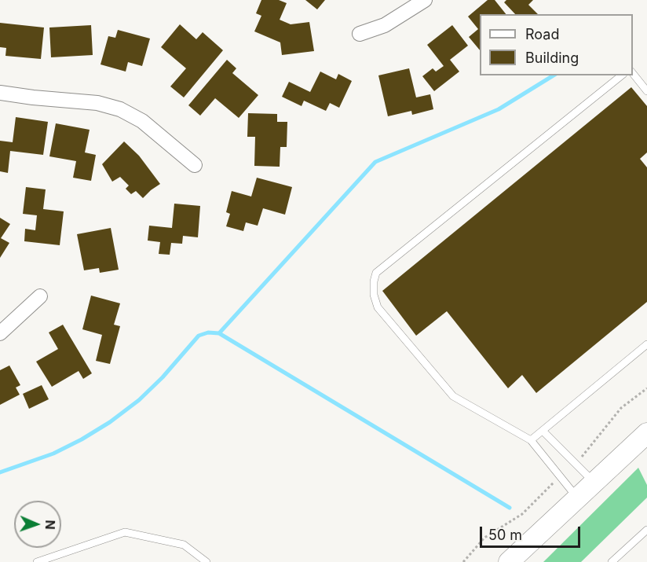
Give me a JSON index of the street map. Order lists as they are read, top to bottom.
{
  "legend": ["Road", "Building"],
  "scale_bar": "50 m",
  "north": "right"
}
